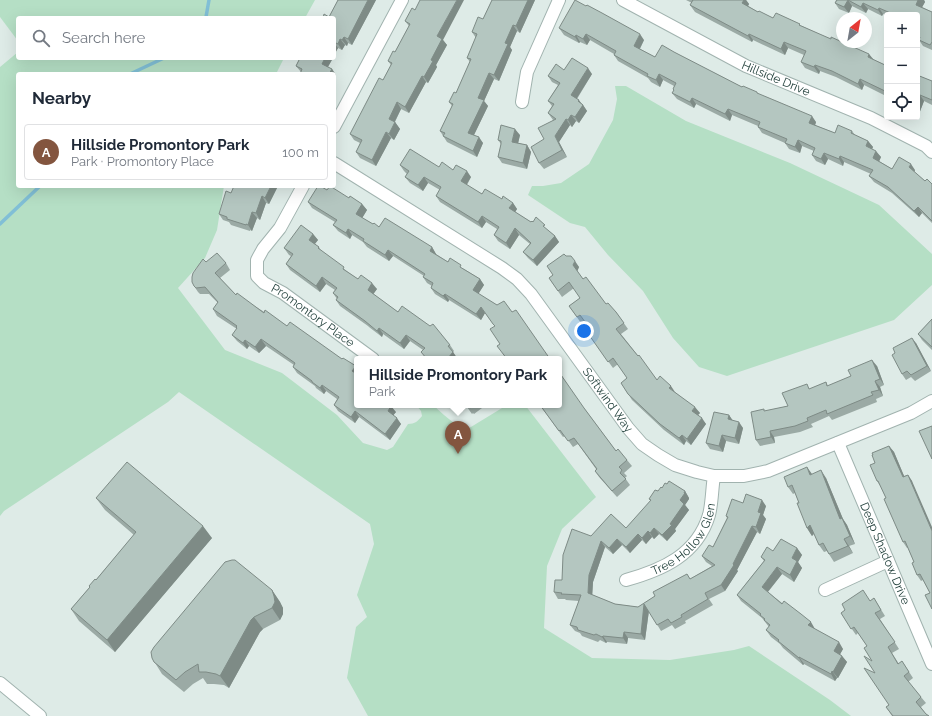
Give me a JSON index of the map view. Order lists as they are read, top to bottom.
{
  "streets": {
    "street": [
      "Hillside Drive",
      "Promontory Place",
      "Softwind Way",
      "Tree Hollow Glen",
      "Deep Shadow Drive"
    ]
  },
  "crossings": [
    ["Softwind Way", "Tree Hollow Glen"],
    ["Softwind Way", "Deep Shadow Drive"]
  ],
  "north": "top right",
  "page": {
    "map_buttons": ["+", "−"],
    "search": "Search here",
    "heading": "Nearby",
    "list": [
      {
        "mark": "A",
        "name": "Hillside Promontory Park",
        "note": "Park · Promontory Place",
        "value": "100 m"
      }
    ],
    "popup": ["Hillside Promontory Park", "Park"],
    "pins": "A"
  }
}
